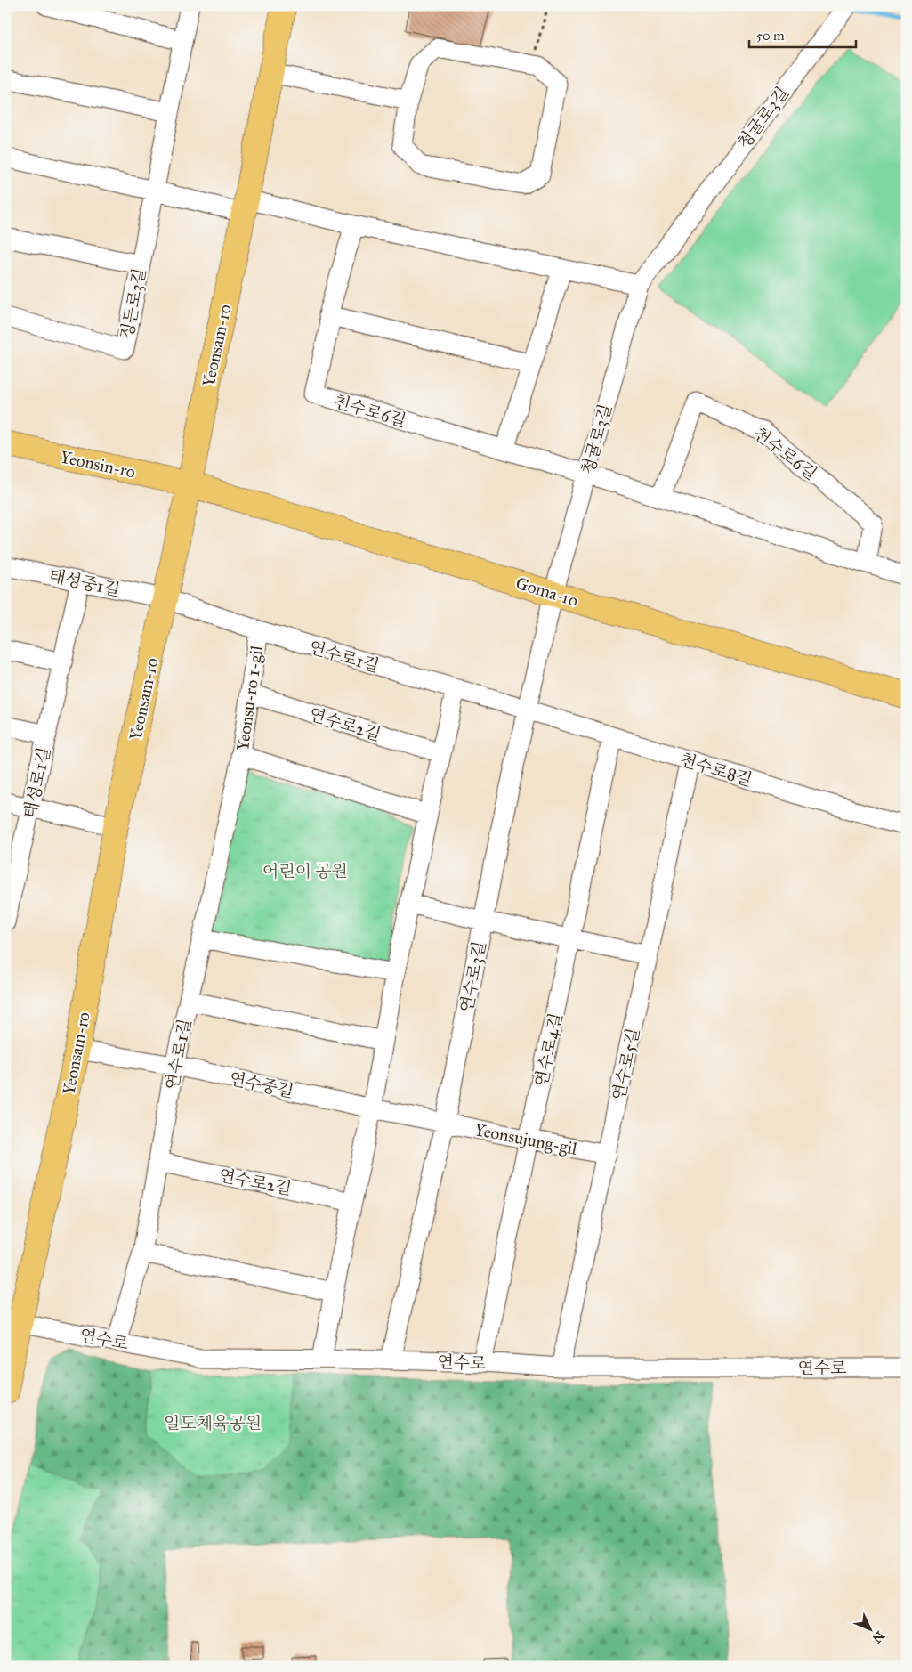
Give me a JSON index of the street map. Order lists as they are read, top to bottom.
{
  "streets": {
    "main road": ["Yeonsam-ro", "Yeonsin-ro", "Goma-ro"],
    "street": [
      "청귤로3길",
      "정든로3길",
      "천수로6길",
      "태성중1길",
      "연수로1길",
      "Yeonsu-ro 1-gil",
      "연수로2길",
      "천수로8길",
      "태성로1길",
      "연수로3길",
      "연수로4길",
      "연수로5길",
      "연수중길",
      "Yeonsujung-gil",
      "연수로"
    ]
  },
  "crossings": [
    ["청귤로3길", "천수로6길"],
    ["청귤로3길", "Goma-ro"],
    ["청귤로3길", "연수로3길"],
    ["Yeonsam-ro", "Yeonsin-ro"],
    ["Yeonsam-ro", "태성중1길"],
    ["Yeonsam-ro", "Goma-ro"],
    ["Yeonsam-ro", "연수로1길"],
    ["Yeonsam-ro", "연수중길"],
    ["Yeonsam-ro", "연수로"],
    ["Yeonsin-ro", "Goma-ro"],
    ["태성중1길", "연수로1길"],
    ["태성중1길", "태성로1길"],
    ["Goma-ro", "연수로3길"],
    ["연수로1길", "Yeonsu-ro 1-gil"],
    ["연수로1길", "연수로2길"],
    ["연수로1길", "천수로8길"],
    ["연수로1길", "연수로3길"],
    ["연수로1길", "연수중길"],
    ["연수로1길", "연수로"],
    ["Yeonsu-ro 1-gil", "연수로2길"],
    ["천수로8길", "연수로3길"],
    ["천수로8길", "연수로4길"],
    ["천수로8길", "연수로5길"],
    ["연수로3길", "연수중길"],
    ["연수로3길", "Yeonsujung-gil"],
    ["연수로3길", "연수로"],
    ["연수로4길", "Yeonsujung-gil"],
    ["연수로4길", "연수로"],
    ["연수로5길", "Yeonsujung-gil"],
    ["연수로5길", "연수로"],
    ["연수중길", "Yeonsujung-gil"]
  ],
  "parks": ["어린이 공원", "일도체육공원"],
  "scale_bar": "50 m",
  "north": "bottom right"
}
